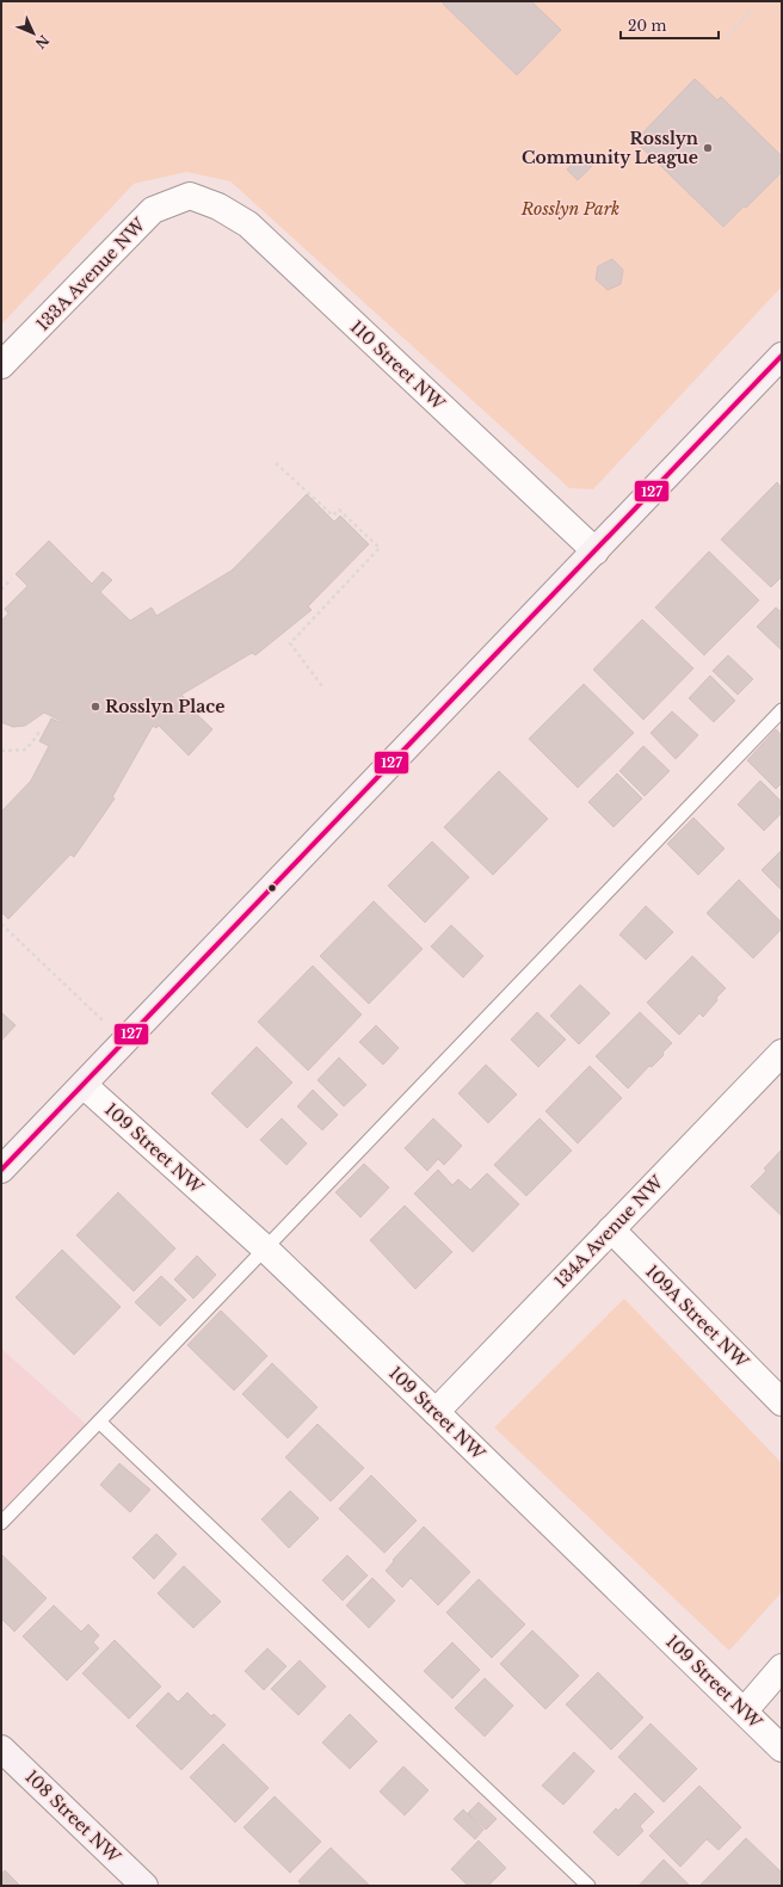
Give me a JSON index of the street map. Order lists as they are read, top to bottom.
{
  "streets": {
    "street": [
      "133A Avenue NW",
      "110 Street NW",
      "109 Street NW",
      "134A Avenue NW",
      "109A Street NW",
      "108 Street NW"
    ]
  },
  "crossings": [
    ["133A Avenue NW", "110 Street NW"],
    ["109 Street NW", "134A Avenue NW"],
    ["134A Avenue NW", "109A Street NW"]
  ],
  "parks": ["Rosslyn Park"],
  "places": ["Rosslyn Community League", "Rosslyn Place"],
  "lines": ["transit line 127"],
  "scale_bar": "20 m",
  "north": "bottom right"
}
